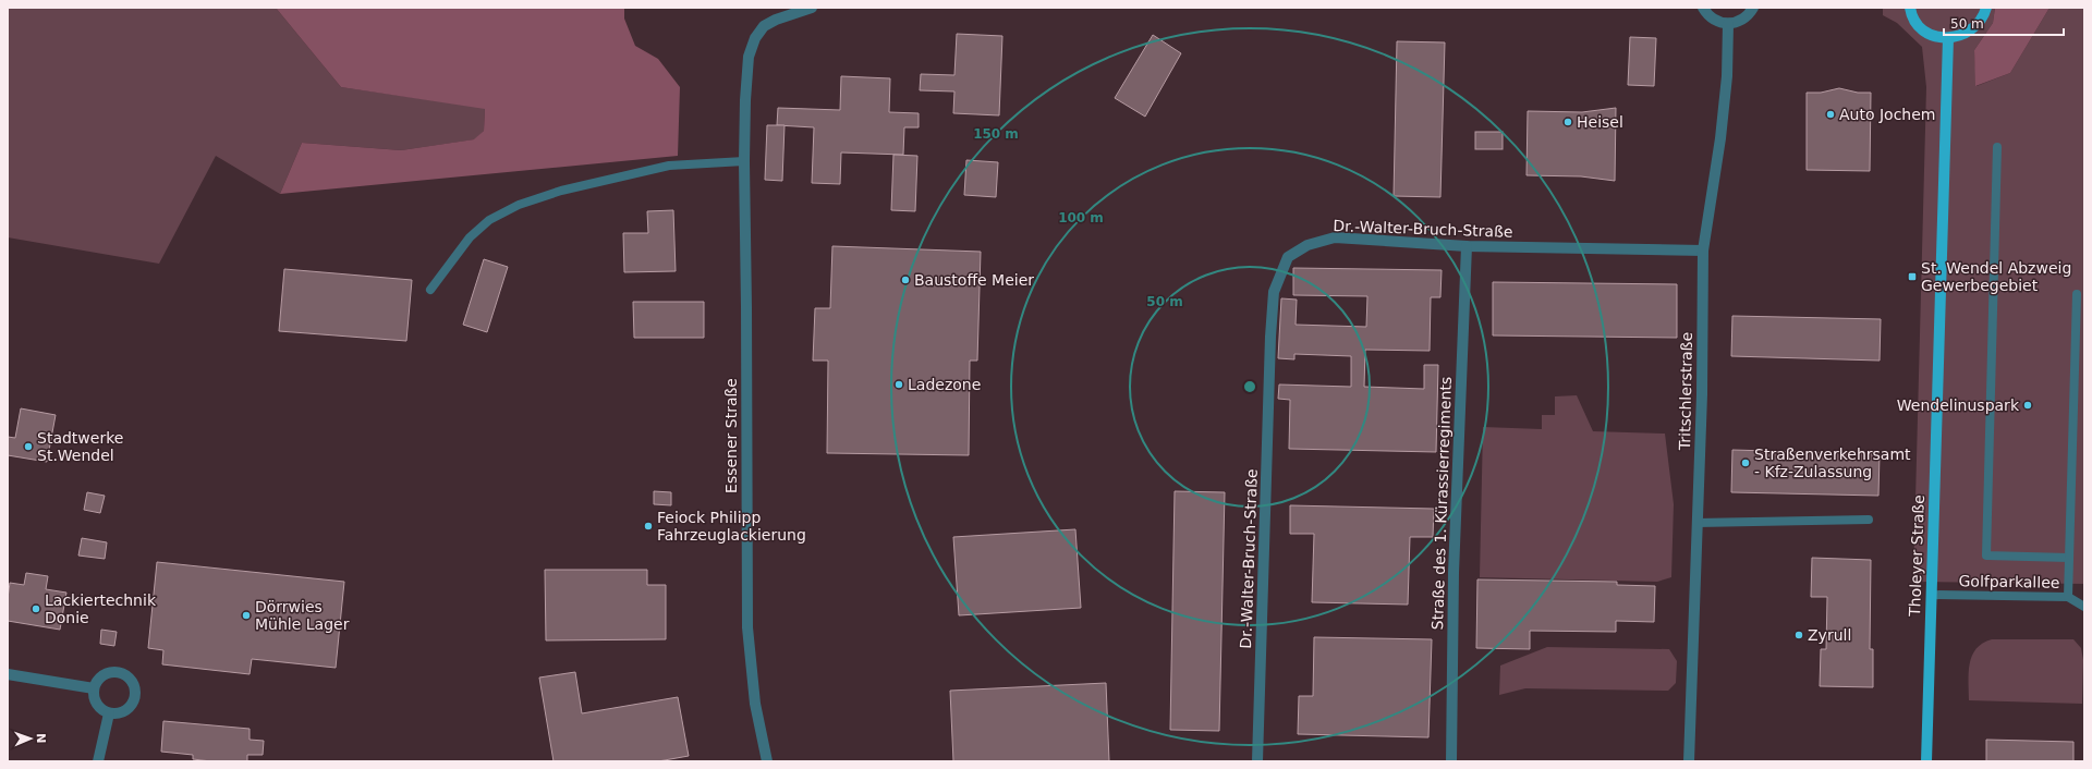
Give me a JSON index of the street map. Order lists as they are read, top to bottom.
{
  "streets": {
    "main road": ["Tholeyer Straße"],
    "street": [
      "Dr.-Walter-Bruch-Straße",
      "Tritschlerstraße",
      "Essener Straße",
      "Straße des 1. Kürassierregiments"
    ],
    "lane": ["Golfparkallee"]
  },
  "crossings": [
    ["Dr.-Walter-Bruch-Straße", "Tritschlerstraße"],
    ["Dr.-Walter-Bruch-Straße", "Straße des 1. Kürassierregiments"],
    ["Tholeyer Straße", "Golfparkallee"]
  ],
  "places": {
    "other": [
      "Auto Jochem",
      "Heisel",
      "Baustoffe Meier",
      "Ladezone",
      "Wendelinuspark",
      "Stadtwerke St.Wendel",
      "Straßenverkehrsamt - Kfz-Zulassung",
      "Feiock Philipp Fahrzeuglackierung",
      "Lackiertechnik Donie",
      "Dörrwies Mühle Lager",
      "Zyrull"
    ],
    "transit": ["St. Wendel Abzweig Gewerbegebiet"]
  },
  "scale_bar": "50 m",
  "north": "right",
  "rings": ["150 m", "100 m", "50 m"]
}
